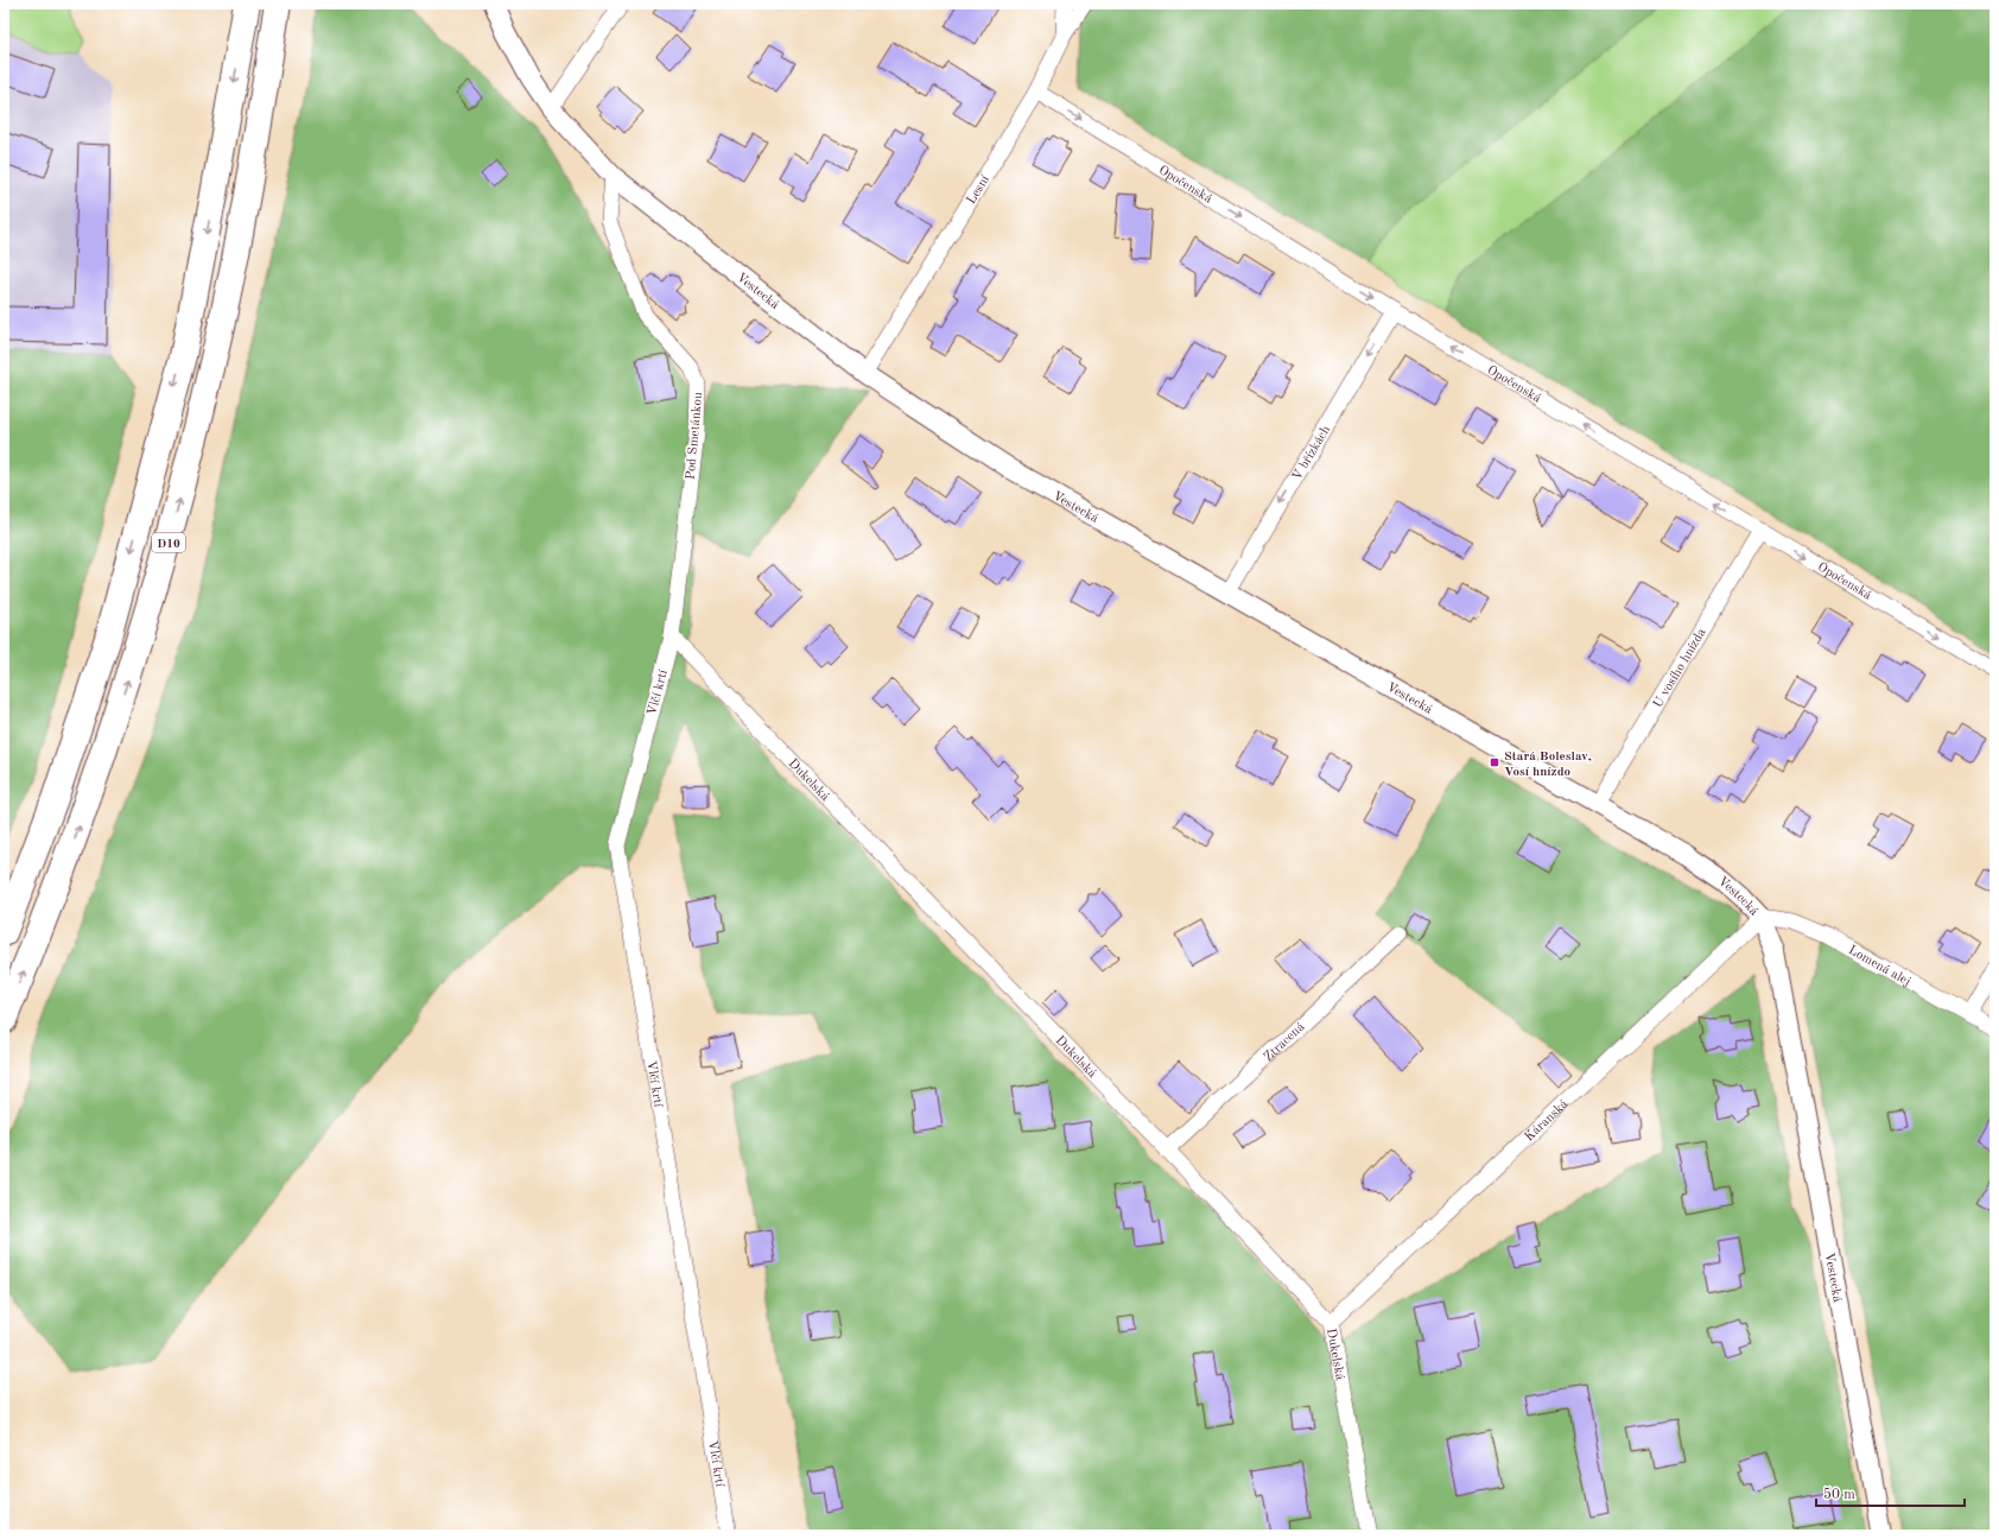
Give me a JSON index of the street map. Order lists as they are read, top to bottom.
{
  "streets": {
    "highway": ["D10"],
    "street": [
      "Opočenská",
      "Lesní",
      "Vestecká",
      "Pod Smetánkou",
      "V břízkách",
      "U vosího hnízda",
      "Vlčí krtí",
      "Dukelská",
      "Lomená alej",
      "Ztracená",
      "Káranská"
    ]
  },
  "crossings": [
    ["Opočenská", "Lesní"],
    ["Opočenská", "V břízkách"],
    ["Opočenská", "U vosího hnízda"],
    ["Lesní", "Vestecká"],
    ["Vestecká", "Pod Smetánkou"],
    ["Vestecká", "V břízkách"],
    ["Vestecká", "U vosího hnízda"],
    ["Vestecká", "Lomená alej"],
    ["Vestecká", "Káranská"],
    ["Pod Smetánkou", "Vlčí krtí"],
    ["Pod Smetánkou", "Dukelská"],
    ["Vlčí krtí", "Dukelská"],
    ["Dukelská", "Ztracená"],
    ["Dukelská", "Káranská"],
    ["Lomená alej", "Káranská"]
  ],
  "one_way": ["V břízkách"],
  "places": {
    "transit": ["Stará Boleslav, Vosí hnízdo"]
  },
  "scale_bar": "50 m"
}
